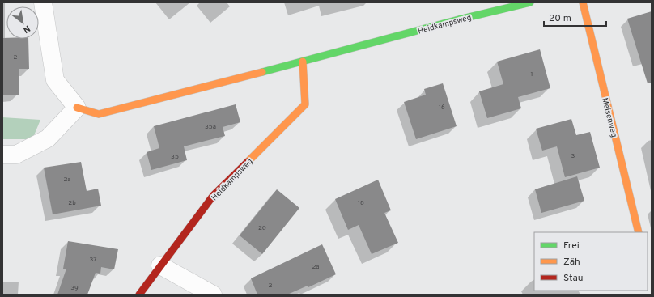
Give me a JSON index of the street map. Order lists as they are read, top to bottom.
{
  "streets": {
    "street": ["Heidkampsweg", "Meisenweg"]
  },
  "house_numbers": [
    "2",
    "1",
    "16",
    "35a",
    "3",
    "35",
    "2a",
    "2b",
    "18",
    "20",
    "37",
    "2a",
    "2",
    "39"
  ],
  "legend": ["Frei", "Zäh", "Stau"],
  "scale_bar": "20 m",
  "north": "bottom right"
}
